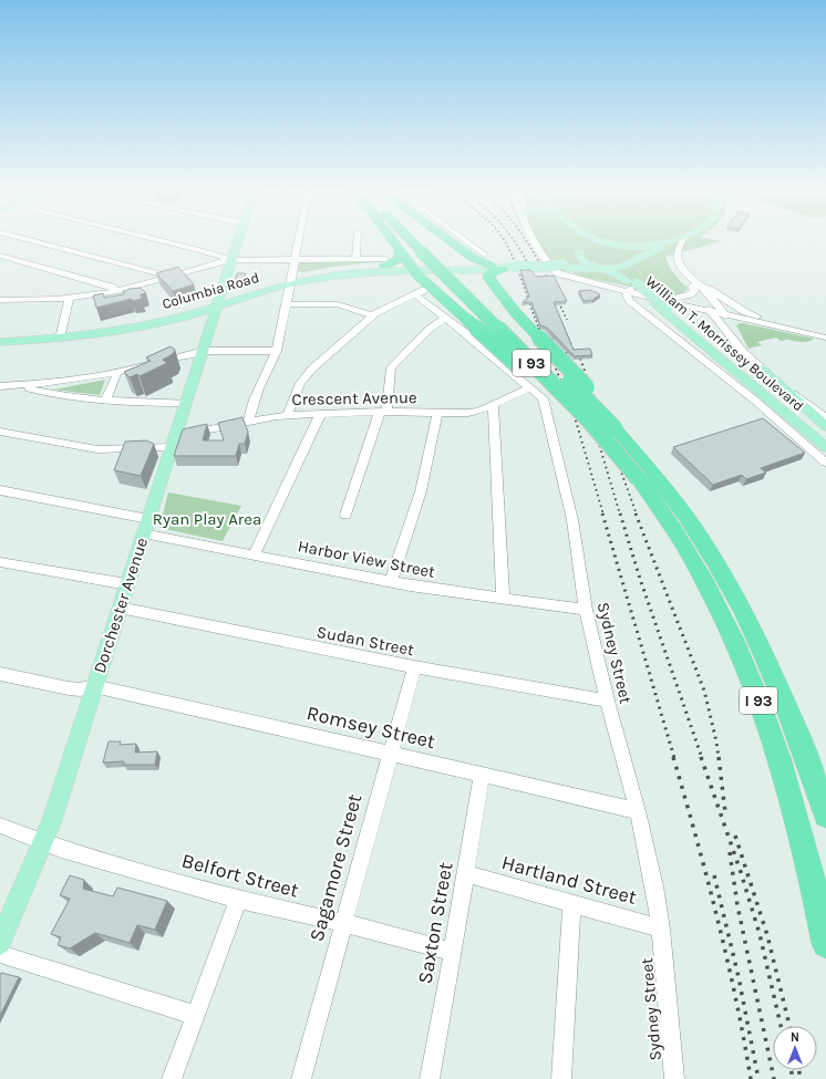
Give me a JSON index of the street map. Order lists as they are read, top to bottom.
{
  "streets": {
    "highway": ["I 93"],
    "main road": ["Columbia Road", "William T. Morrissey Boulevard", "Dorchester Avenue"],
    "street": [
      "Crescent Avenue",
      "Harbor View Street",
      "Sudan Street",
      "Sydney Street",
      "Romsey Street",
      "Sagamore Street",
      "Belfort Street",
      "Hartland Street",
      "Saxton Street"
    ]
  },
  "crossings": [
    ["Columbia Road", "William T. Morrissey Boulevard"],
    ["Columbia Road", "Dorchester Avenue"],
    ["Crescent Avenue", "Dorchester Avenue"],
    ["Crescent Avenue", "Sydney Street"],
    ["Harbor View Street", "Dorchester Avenue"],
    ["Harbor View Street", "Sydney Street"],
    ["Dorchester Avenue", "Sudan Street"],
    ["Dorchester Avenue", "Romsey Street"],
    ["Dorchester Avenue", "Belfort Street"],
    ["Sudan Street", "Sydney Street"],
    ["Sudan Street", "Sagamore Street"],
    ["Sydney Street", "Romsey Street"],
    ["Sydney Street", "Hartland Street"],
    ["Romsey Street", "Sagamore Street"],
    ["Romsey Street", "Saxton Street"],
    ["Sagamore Street", "Belfort Street"],
    ["Belfort Street", "Saxton Street"],
    ["Hartland Street", "Saxton Street"]
  ],
  "parks": ["Ryan Play Area"],
  "north": "top"
}
